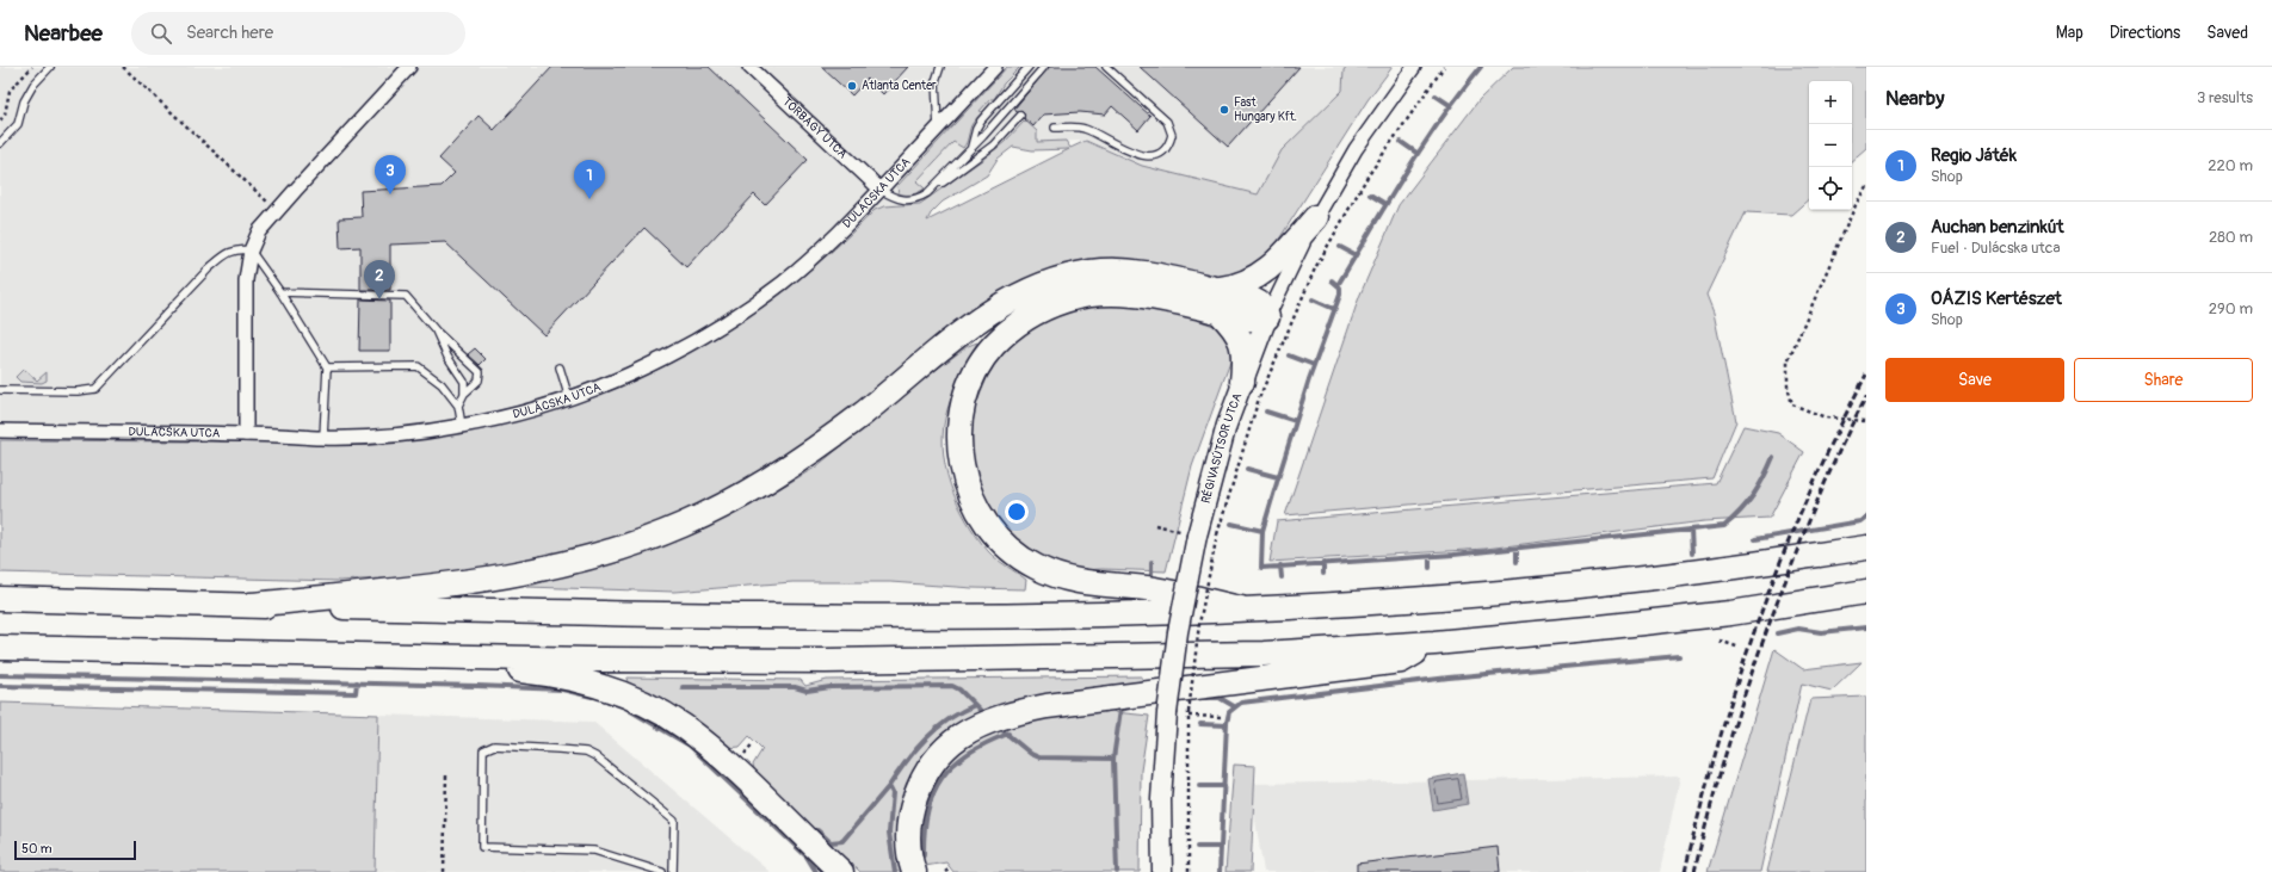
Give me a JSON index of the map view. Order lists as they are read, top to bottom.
{
  "streets": {
    "street": ["TORBÁGY UTCA", "DULÁCSKA UTCA", "RÉGIVASÚTSOR UTCA"]
  },
  "crossings": [
    ["TORBÁGY UTCA", "DULÁCSKA UTCA"]
  ],
  "places": ["Atlanta Center", "Fast Hungary Kft."],
  "scale_bar": "50 m",
  "page": {
    "header": "Nearbee",
    "search": "Search here",
    "nav": ["Map", "Directions", "Saved"],
    "heading": ["Nearby", "3 results"],
    "map_buttons": ["+", "−"],
    "list": [
      {
        "mark": "1",
        "name": "Regio Játék",
        "note": "Shop",
        "value": "220 m"
      },
      {
        "mark": "2",
        "name": "Auchan benzinkút",
        "note": "Fuel · Dulácska utca",
        "value": "280 m"
      },
      {
        "mark": "3",
        "name": "OÁZIS Kertészet",
        "note": "Shop",
        "value": "290 m"
      }
    ],
    "pins": ["3", "1", "2"],
    "buttons": ["Save", "Share"],
    "scale": "50 m"
  }
}
